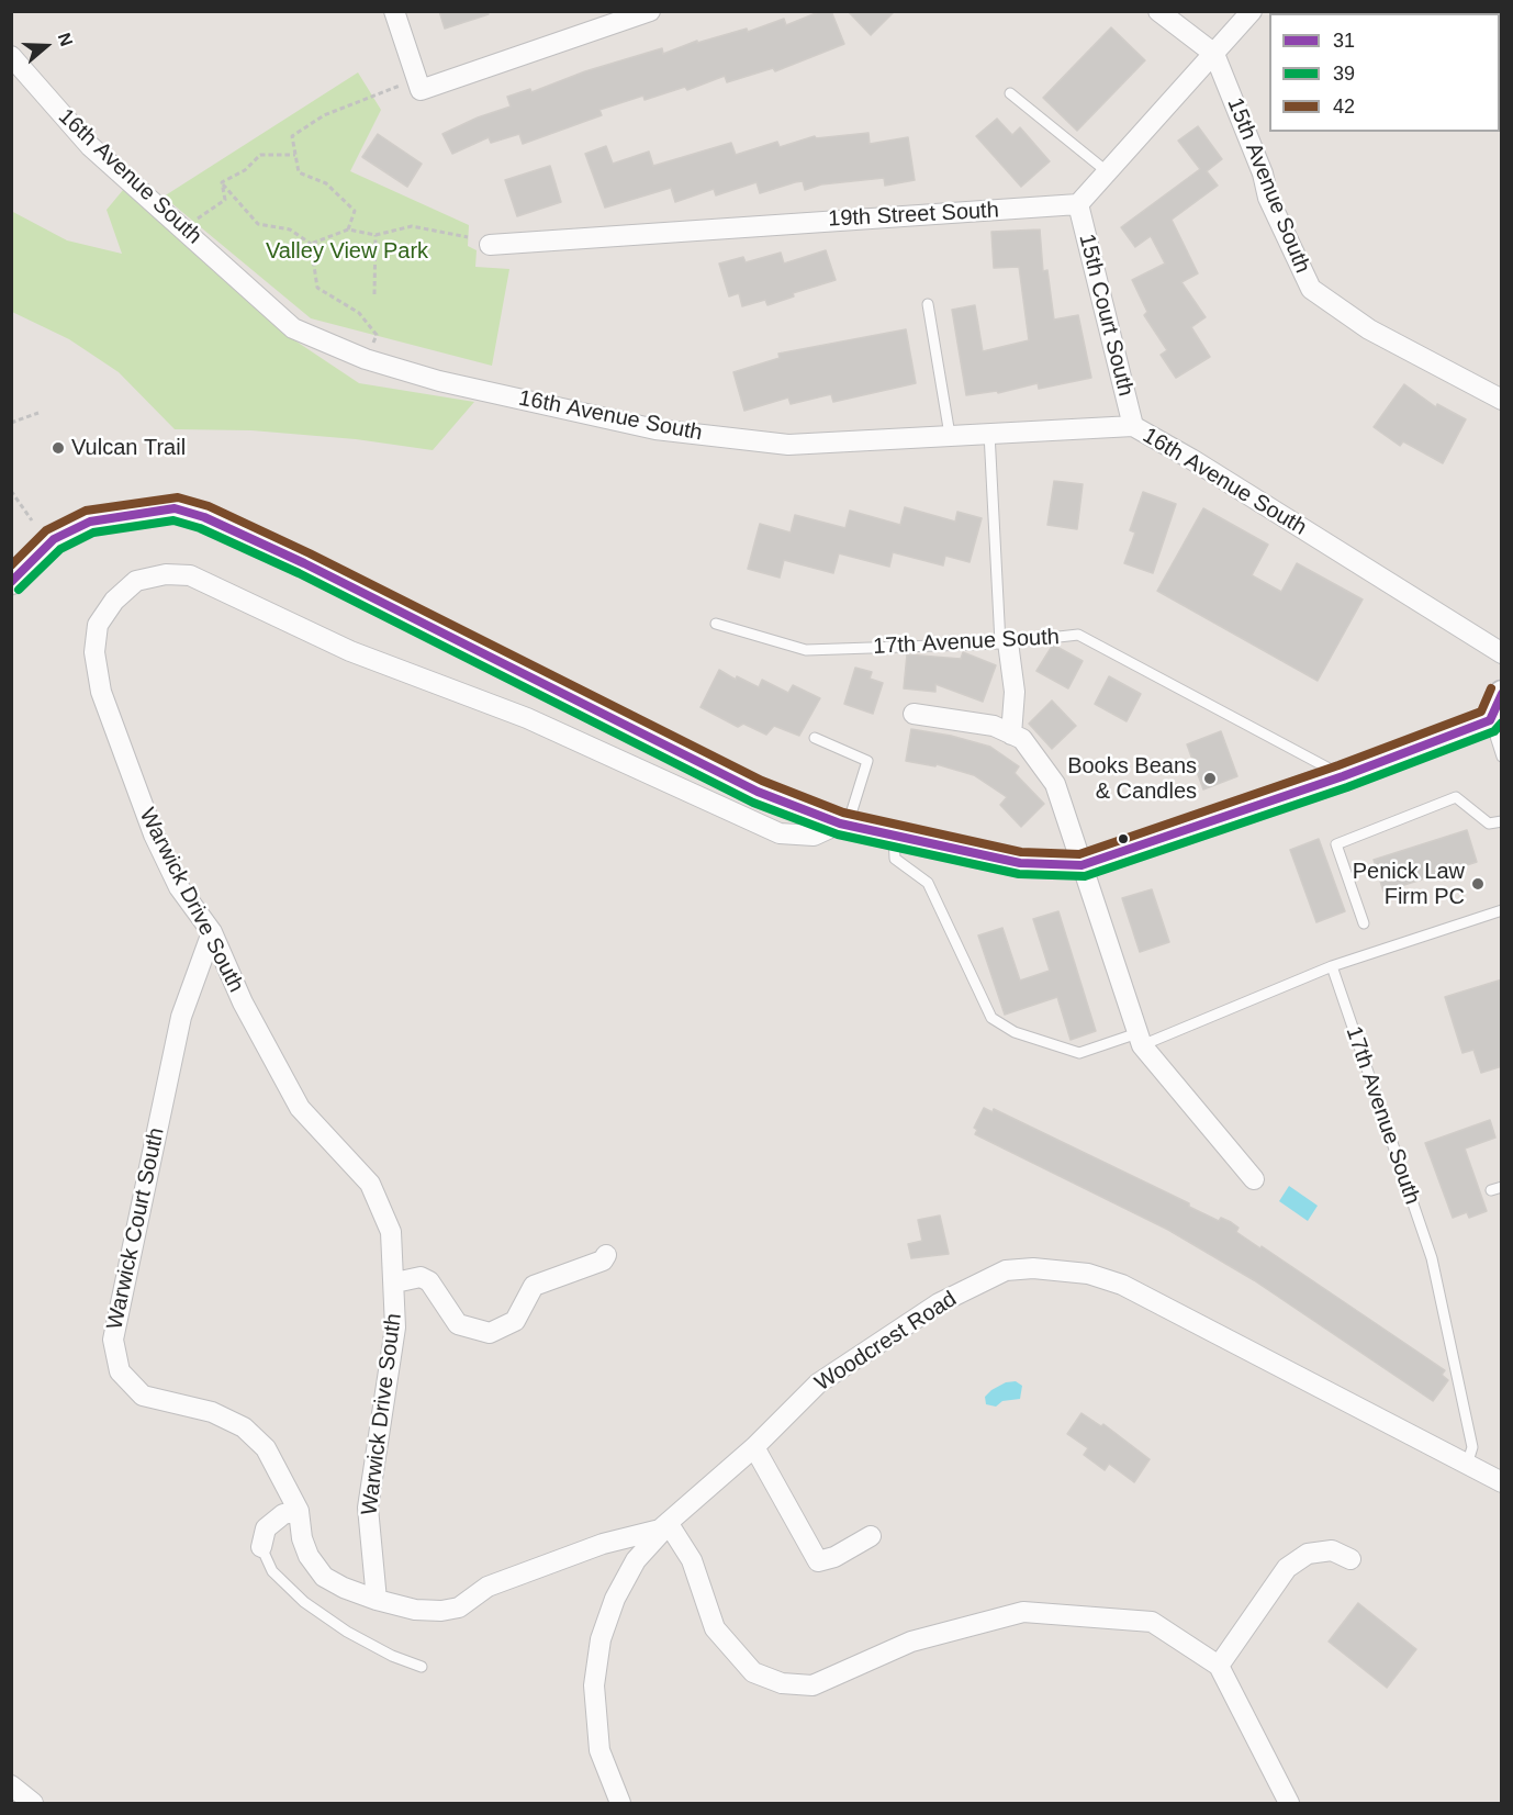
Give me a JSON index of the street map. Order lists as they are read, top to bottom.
{
  "streets": {
    "street": [
      "16th Avenue South",
      "15th Avenue South",
      "19th Street South",
      "15th Court South",
      "Warwick Drive South",
      "Warwick Court South",
      "Woodcrest Road"
    ],
    "lane": ["17th Avenue South"]
  },
  "crossings": [
    ["16th Avenue South", "15th Court South"],
    ["19th Street South", "15th Court South"],
    ["17th Avenue South", "Woodcrest Road"],
    ["Warwick Drive South", "Warwick Court South"],
    ["Warwick Drive South", "Woodcrest Road"],
    ["Warwick Court South", "Woodcrest Road"]
  ],
  "parks": ["Valley View Park"],
  "places": ["Vulcan Trail", "Books Beans & Candles", "Penick Law Firm PC"],
  "lines": ["transit line 42", "transit line 31", "transit line 39"],
  "legend": ["31", "39", "42"],
  "north": "right"
}
